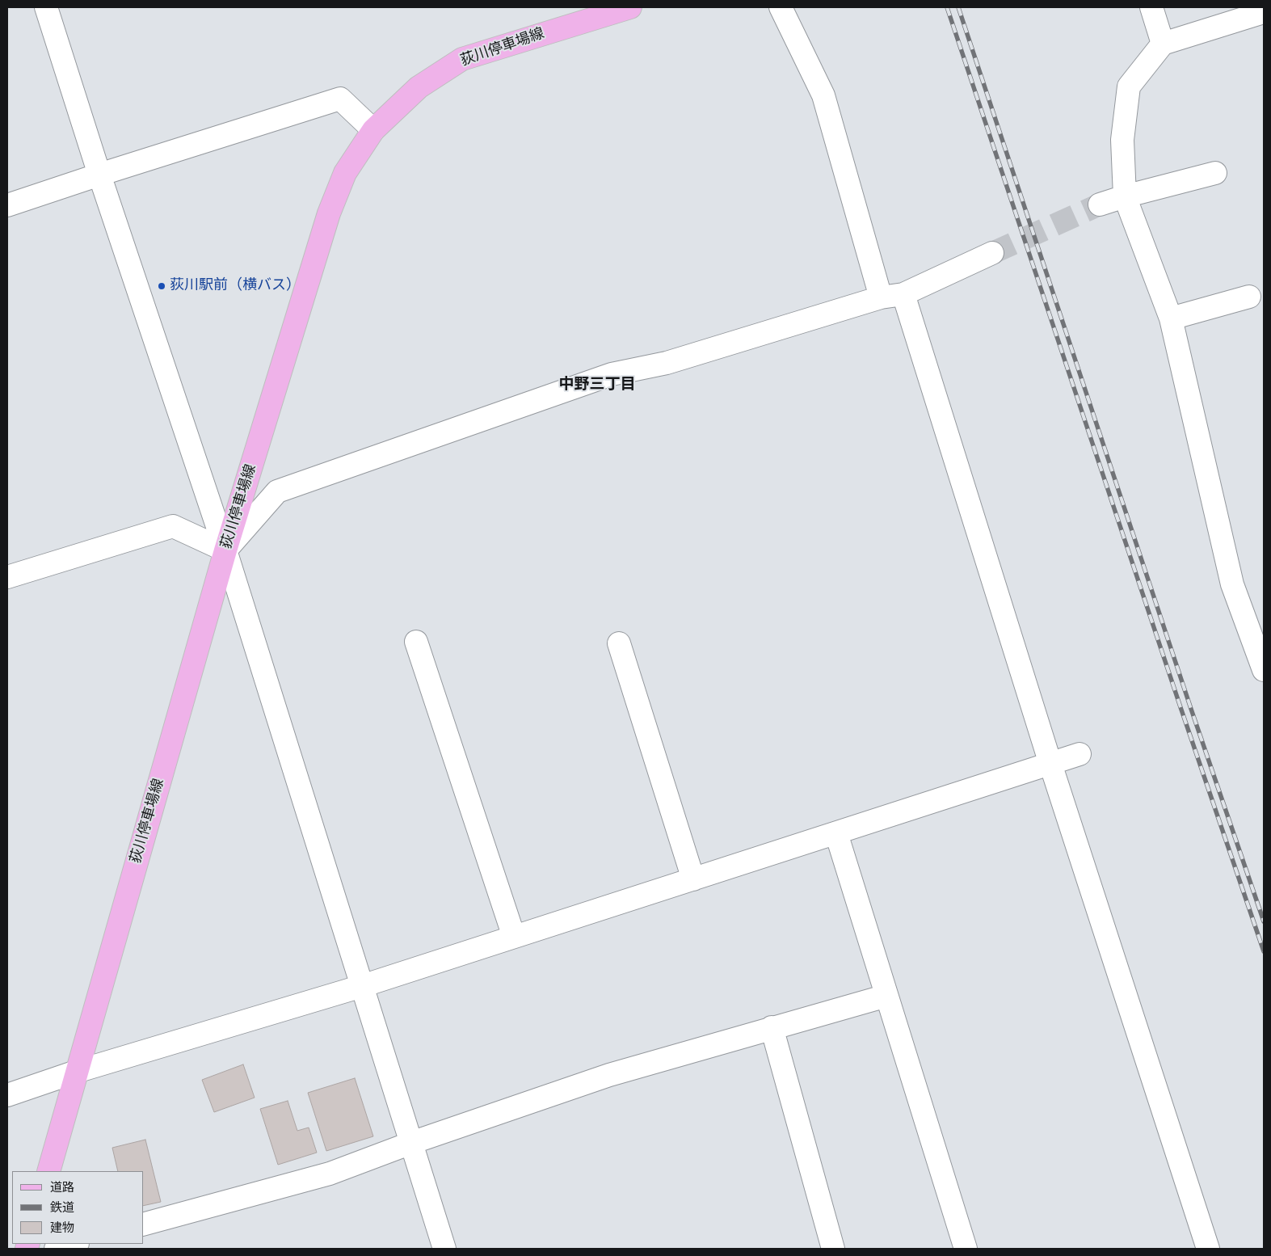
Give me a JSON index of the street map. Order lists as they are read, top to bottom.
{
  "streets": {
    "main road": ["荻川停車場線"]
  },
  "districts": ["中野三丁目"],
  "places": ["荻川駅前（横バス）"],
  "legend": ["道路", "鉄道", "建物"]
}
